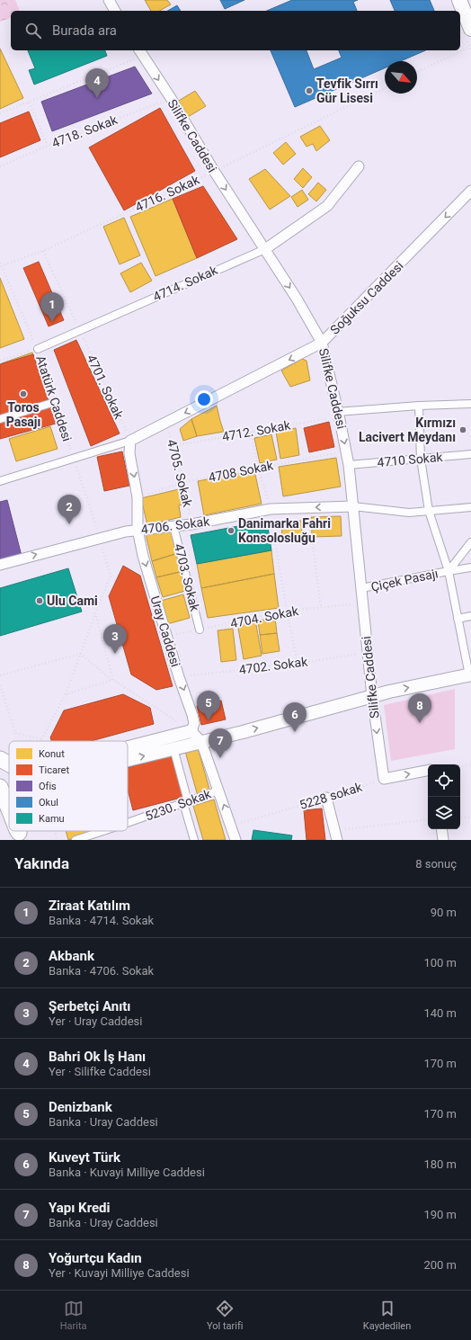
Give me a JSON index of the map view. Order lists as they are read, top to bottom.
{
  "streets": {
    "street": [
      "Silifke Caddesi",
      "4714. Sokak",
      "Soğuksu Caddesi",
      "4710 Sokak",
      "4706. Sokak",
      "4703. Sokak",
      "Çiçek Pasajı",
      "Uray Caddesi",
      "5230. Sokak"
    ],
    "path": [
      "4718. Sokak",
      "4716. Sokak",
      "4701. Sokak",
      "Atatürk Caddesi",
      "4712. Sokak",
      "4708 Sokak",
      "4705. Sokak",
      "4704. Sokak",
      "4702. Sokak",
      "5228 sokak"
    ]
  },
  "crossings": [
    ["4718. Sokak", "Silifke Caddesi"],
    ["Silifke Caddesi", "4716. Sokak"],
    ["Silifke Caddesi", "4714. Sokak"],
    ["Silifke Caddesi", "Soğuksu Caddesi"],
    ["Silifke Caddesi", "4712. Sokak"],
    ["Silifke Caddesi", "4710 Sokak"],
    ["Silifke Caddesi", "4708 Sokak"],
    ["Silifke Caddesi", "4706. Sokak"],
    ["Silifke Caddesi", "Çiçek Pasajı"],
    ["Silifke Caddesi", "4704. Sokak"],
    ["Silifke Caddesi", "4702. Sokak"],
    ["Silifke Caddesi", "5228 sokak"],
    ["4716. Sokak", "4701. Sokak"],
    ["4716. Sokak", "Atatürk Caddesi"],
    ["4714. Sokak", "4701. Sokak"],
    ["4714. Sokak", "Atatürk Caddesi"],
    ["Soğuksu Caddesi", "4701. Sokak"],
    ["Soğuksu Caddesi", "4705. Sokak"],
    ["Atatürk Caddesi", "4706. Sokak"],
    ["4712. Sokak", "4705. Sokak"],
    ["4710 Sokak", "Çiçek Pasajı"],
    ["4708 Sokak", "4705. Sokak"],
    ["4705. Sokak", "4706. Sokak"],
    ["4706. Sokak", "4703. Sokak"],
    ["4706. Sokak", "Uray Caddesi"],
    ["4703. Sokak", "4704. Sokak"],
    ["4704. Sokak", "Uray Caddesi"],
    ["Uray Caddesi", "4702. Sokak"]
  ],
  "one_way": ["Silifke Caddesi", "Soğuksu Caddesi", "Uray Caddesi"],
  "places": [
    "Tevfik Sırrı Gür Lisesi",
    "Toros Pasajı",
    "Kırmızı Lacivert Meydanı",
    "Danimarka Fahri Konsolosluğu",
    "Ulu Cami"
  ],
  "legend": [
    "Konut",
    "Ticaret",
    "Ofis",
    "Okul",
    "Kamu"
  ],
  "north": "bottom right",
  "page": {
    "search": "Burada ara",
    "pins": [
      "4",
      "1",
      "2",
      "3",
      "5",
      "8",
      "6",
      "7"
    ],
    "heading": ["Yakında", "8 sonuç"],
    "list": [
      {
        "mark": "1",
        "name": "Ziraat Katılım",
        "note": "Banka · 4714. Sokak",
        "value": "90 m"
      },
      {
        "mark": "2",
        "name": "Akbank",
        "note": "Banka · 4706. Sokak",
        "value": "100 m"
      },
      {
        "mark": "3",
        "name": "Şerbetçi Anıtı",
        "note": "Yer · Uray Caddesi",
        "value": "140 m"
      },
      {
        "mark": "4",
        "name": "Bahri Ok İş Hanı",
        "note": "Yer · Silifke Caddesi",
        "value": "170 m"
      },
      {
        "mark": "5",
        "name": "Denizbank",
        "note": "Banka · Uray Caddesi",
        "value": "170 m"
      },
      {
        "mark": "6",
        "name": "Kuveyt Türk",
        "note": "Banka · Kuvayi Milliye Caddesi",
        "value": "180 m"
      },
      {
        "mark": "7",
        "name": "Yapı Kredi",
        "note": "Banka · Uray Caddesi",
        "value": "190 m"
      },
      {
        "mark": "8",
        "name": "Yoğurtçu Kadın",
        "note": "Yer · Kuvayi Milliye Caddesi",
        "value": "200 m"
      }
    ],
    "nav": ["Harita", "Yol tarifi", "Kaydedilen"]
  }
}
